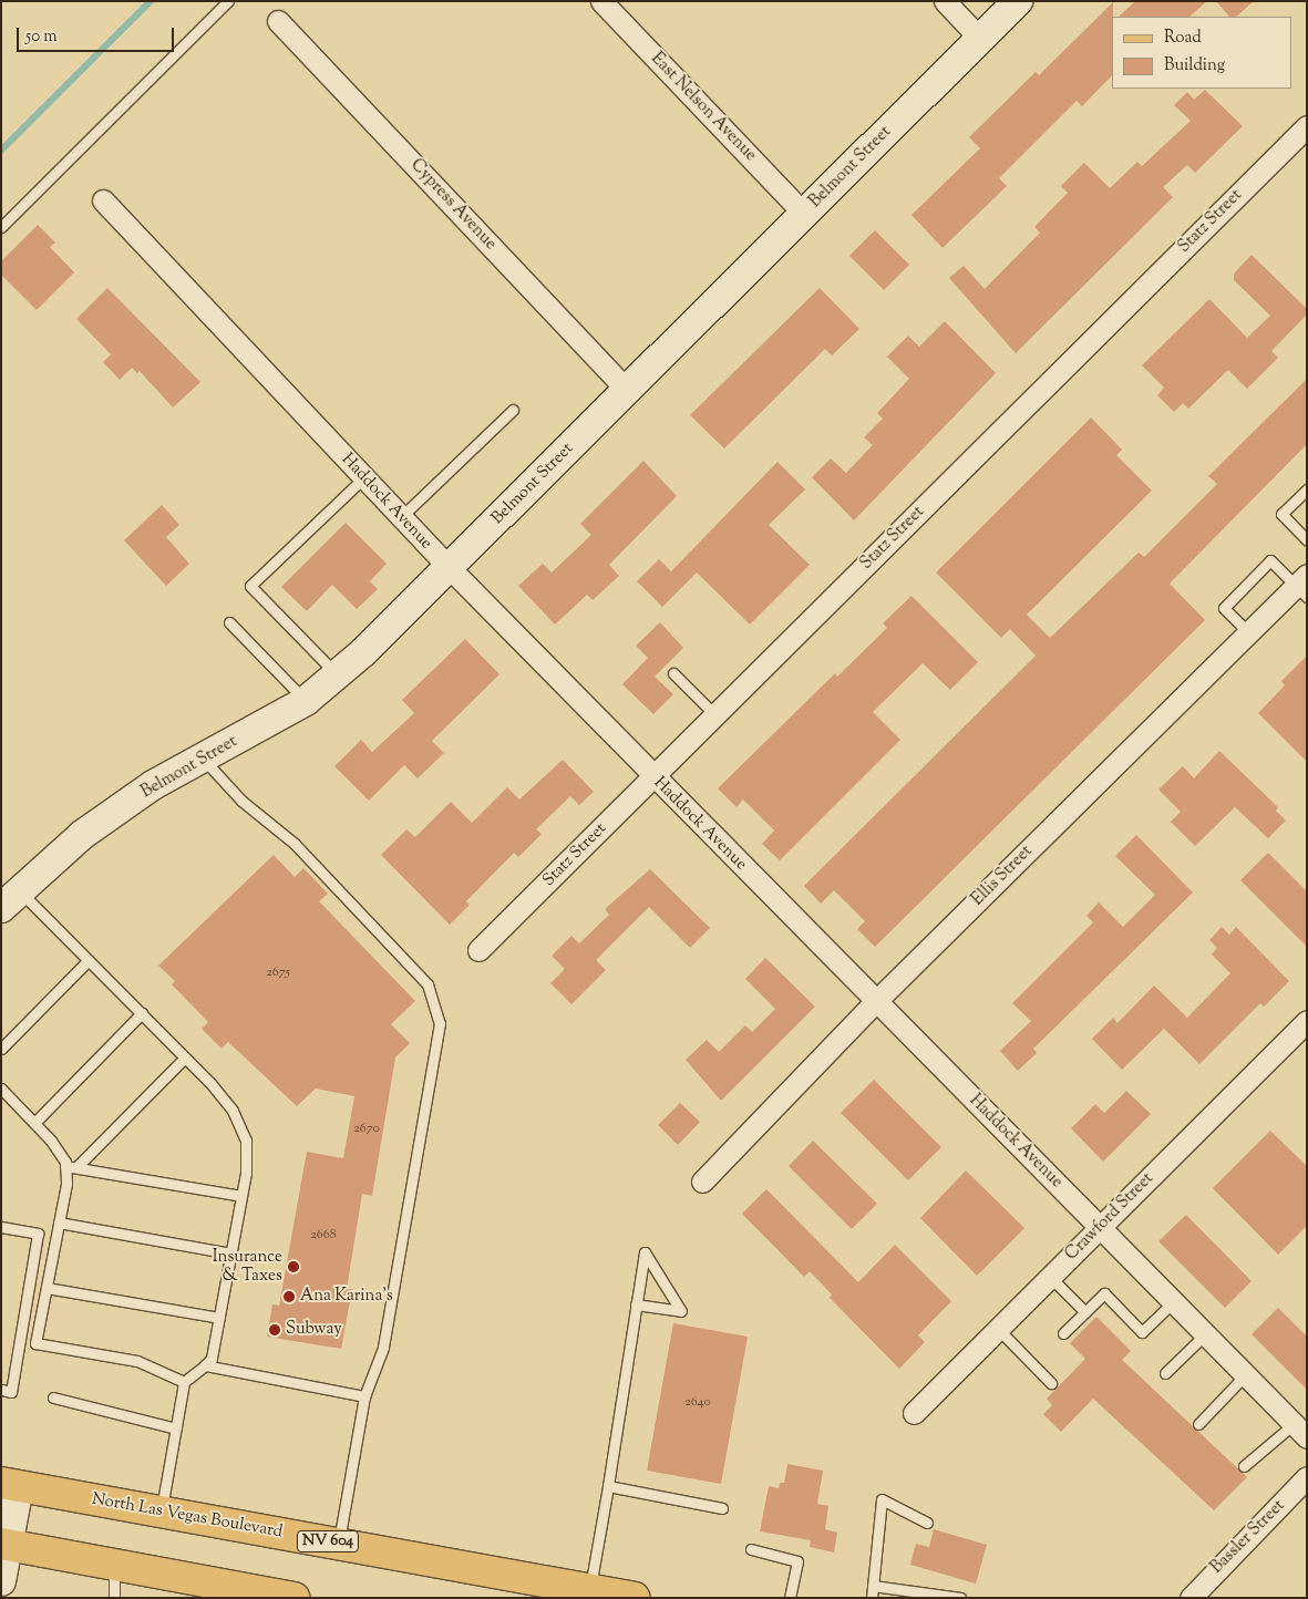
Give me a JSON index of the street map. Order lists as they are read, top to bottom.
{
  "streets": {
    "main road": ["North Las Vegas Boulevard", "NV 604"],
    "street": [
      "East Nelson Avenue",
      "Belmont Street",
      "Cypress Avenue",
      "Statz Street",
      "Haddock Avenue",
      "Ellis Street",
      "Crawford Street",
      "Bassler Street"
    ]
  },
  "crossings": [
    ["East Nelson Avenue", "Belmont Street"],
    ["Belmont Street", "Cypress Avenue"],
    ["Belmont Street", "Haddock Avenue"],
    ["Statz Street", "Haddock Avenue"],
    ["Haddock Avenue", "Ellis Street"],
    ["Haddock Avenue", "Crawford Street"]
  ],
  "places": ["Insurance & Taxes", "Ana Karina's", "Subway"],
  "house_numbers": [
    "2675",
    "2670",
    "2668",
    "2640"
  ],
  "legend": ["Road", "Building"],
  "scale_bar": "50 m"
}
